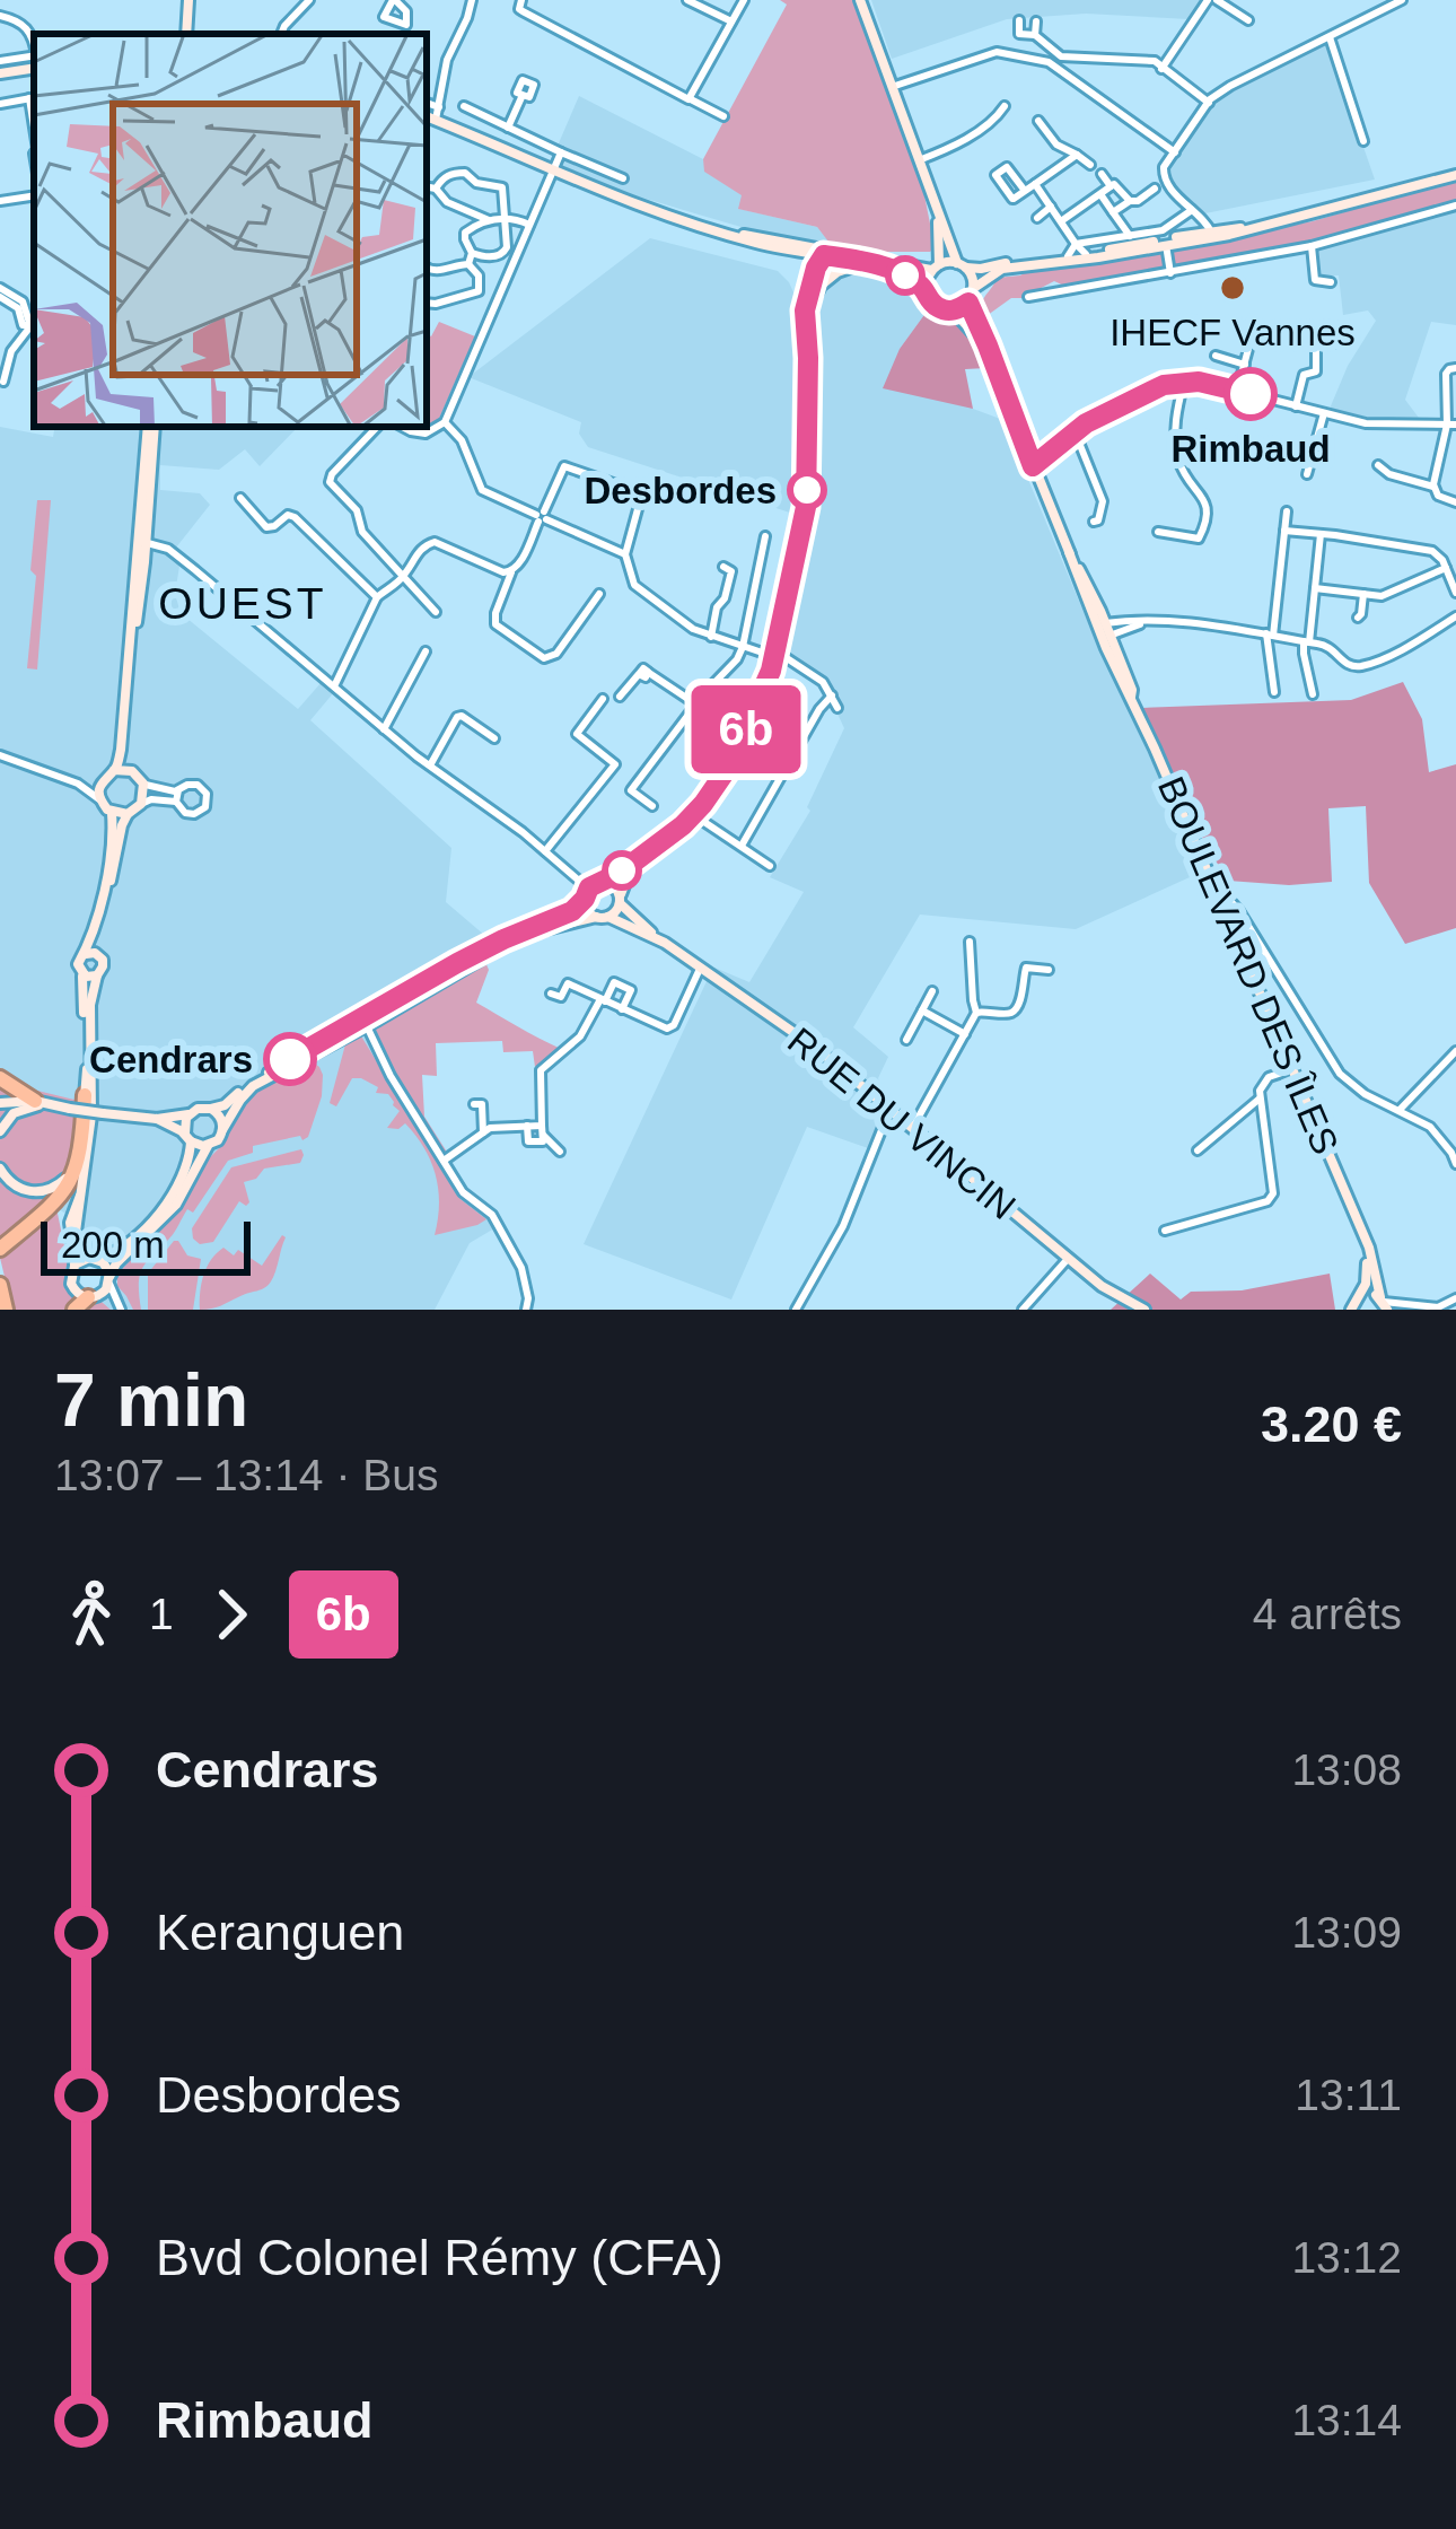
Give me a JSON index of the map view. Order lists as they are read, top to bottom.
{
  "streets": {
    "main road": ["BOULEVARD DES ÎLES", "RUE DU VINCIN"]
  },
  "districts": ["OUEST"],
  "places": [
    "IHECF Vannes",
    "Rimbaud",
    "Desbordes",
    "Cendrars"
  ],
  "lines": ["bus line 6b"],
  "scale_bar": "200 m",
  "page": {
    "on_map": "6b",
    "scale": "200 m",
    "heading": ["7 min", "13:07 – 13:14 · Bus", "3.20 €"],
    "legs": ["1", "6b", "4 arrêts"],
    "list": [
      {
        "name": "Cendrars",
        "value": "13:08"
      },
      {
        "name": "Keranguen",
        "value": "13:09"
      },
      {
        "name": "Desbordes",
        "value": "13:11"
      },
      {
        "name": "Bvd Colonel Rémy (CFA)",
        "value": "13:12"
      },
      {
        "name": "Rimbaud",
        "value": "13:14"
      }
    ]
  }
}
